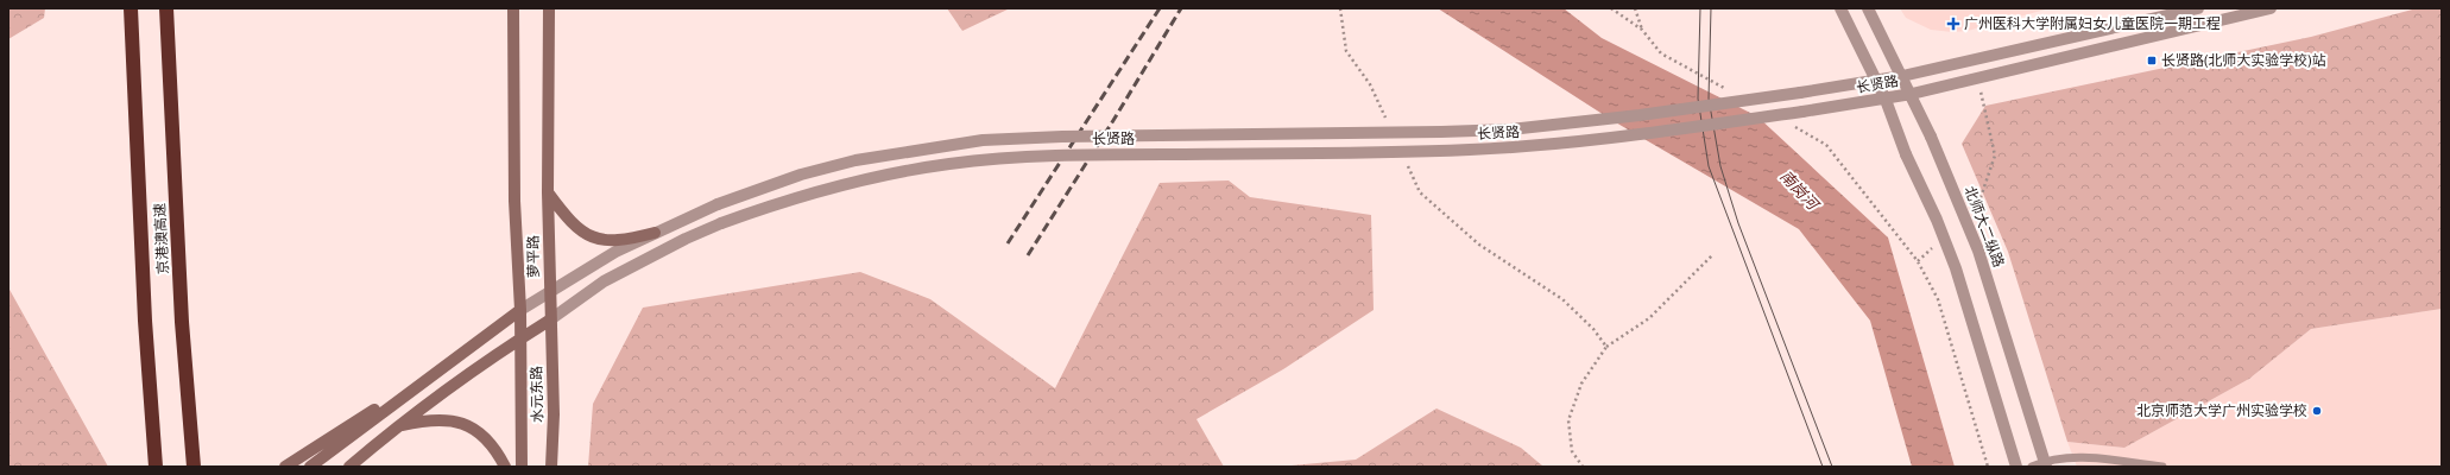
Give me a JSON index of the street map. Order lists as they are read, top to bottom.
{
  "streets": {
    "highway": ["京港澳高速"],
    "main road": ["萝平路", "水元东路"],
    "street": ["长贤路", "北师大二纵路"]
  },
  "crossings": [
    ["长贤路", "北师大二纵路"],
    ["长贤路", "萝平路"],
    ["长贤路", "水元东路"],
    ["萝平路", "水元东路"]
  ],
  "water": ["南岗河"],
  "places": {
    "health": ["广州医科大学附属妇女儿童医院一期工程"],
    "transit": ["长贤路(北师大实验学校)站"],
    "other": ["北京师范大学广州实验学校"]
  }
}
